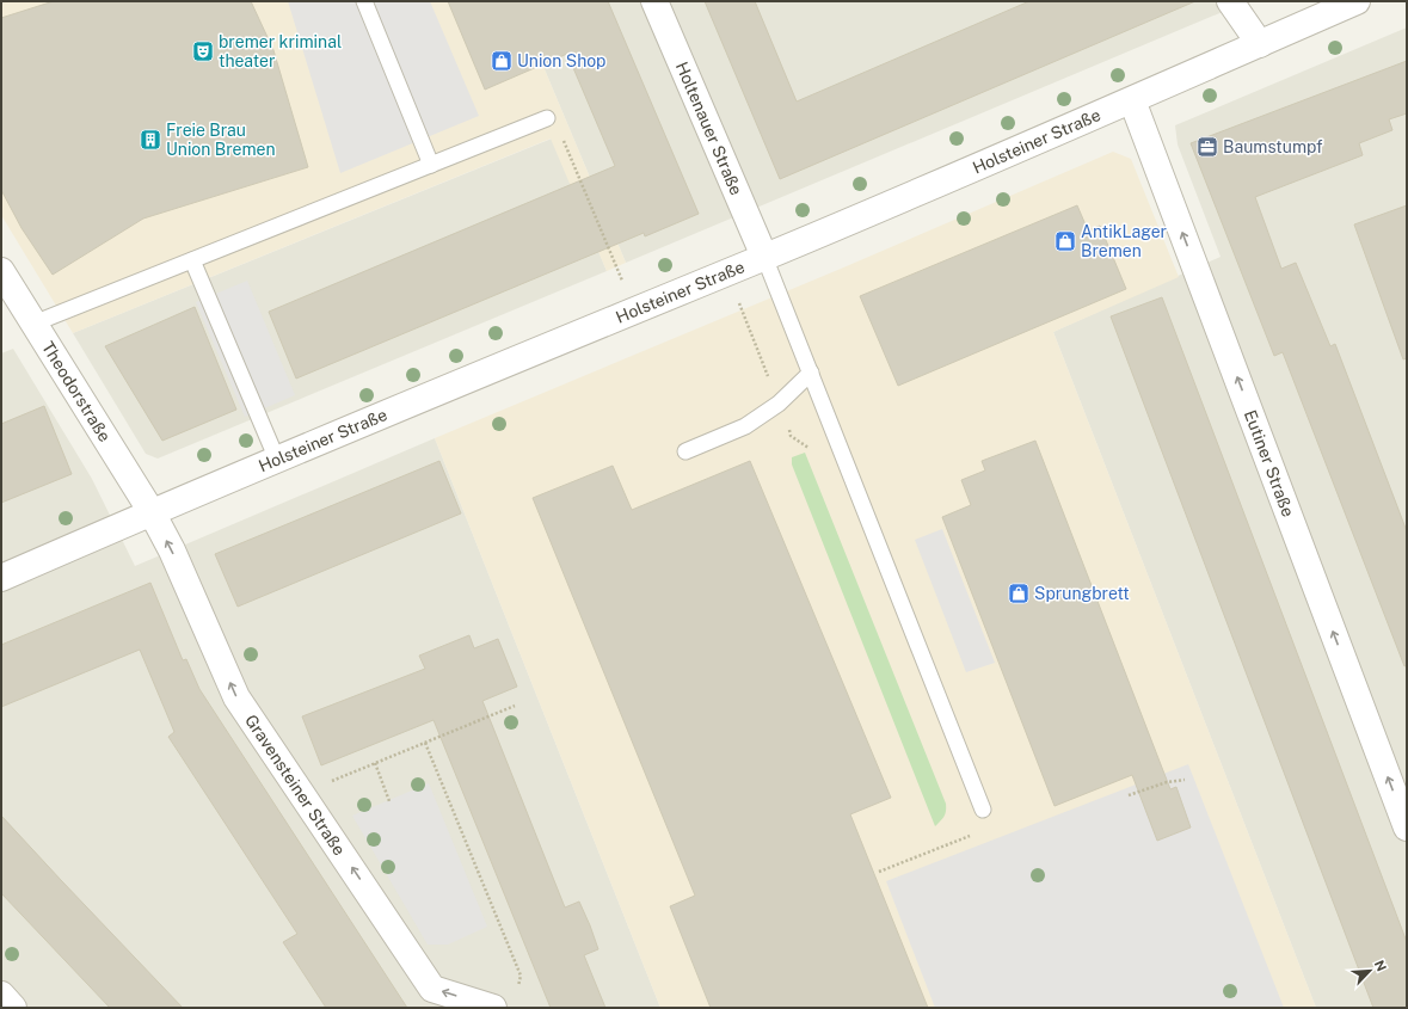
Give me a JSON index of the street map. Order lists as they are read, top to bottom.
{
  "streets": {
    "street": [
      "Holtenauer Straße",
      "Holsteiner Straße",
      "Theodorstraße",
      "Eutiner Straße",
      "Gravensteiner Straße"
    ]
  },
  "crossings": [
    ["Holtenauer Straße", "Holsteiner Straße"],
    ["Holsteiner Straße", "Theodorstraße"],
    ["Holsteiner Straße", "Eutiner Straße"],
    ["Holsteiner Straße", "Gravensteiner Straße"],
    ["Theodorstraße", "Gravensteiner Straße"]
  ],
  "one_way": ["Eutiner Straße", "Gravensteiner Straße"],
  "places": {
    "theatre": ["bremer kriminal theater"],
    "shop": ["Union Shop", "AntikLager Bremen", "Sprungbrett"],
    "building": ["Freie Brau Union Bremen"],
    "office": ["Baumstumpf"]
  },
  "north": "top right"
}
